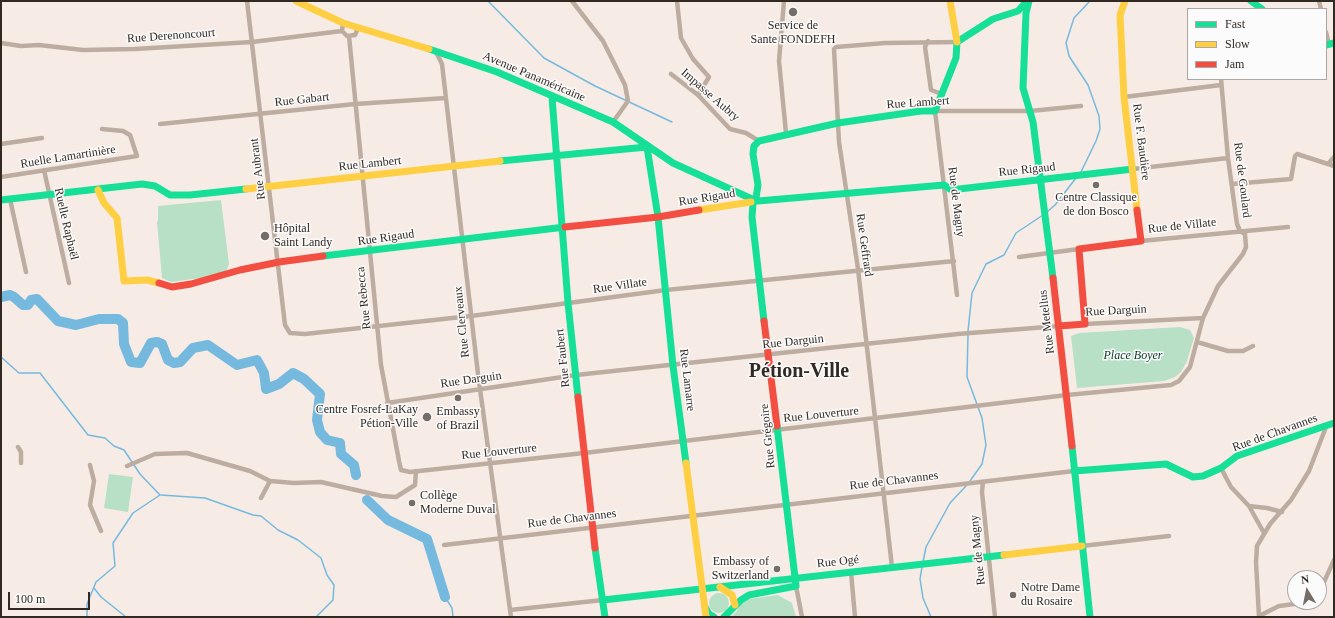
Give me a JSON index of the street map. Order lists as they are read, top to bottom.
{
  "streets": {
    "street": [
      "Rue Derenoncourt",
      "Avenue Panaméricaine",
      "Impasse Aubry",
      "Rue Gabart",
      "Rue Lambert",
      "Rue F. Baudière",
      "Ruelle Lamartinière",
      "Rue Aubrant",
      "Rue Rigaud",
      "Rue de Goulard",
      "Rue de Magny",
      "Ruelle Raphaël",
      "Rue de Villate",
      "Rue Geffrard",
      "Rue Villate",
      "Rue Rebecca",
      "Rue Darguin",
      "Rue Clerveaux",
      "Rue Metellus",
      "Rue Faubert",
      "Rue Lamarre",
      "Rue Louverture",
      "Rue de Chavannes",
      "Rue Grégoire",
      "Rue Ogé"
    ]
  },
  "crossings": [
    ["Rue Derenoncourt", "Rue Aubrant"],
    ["Avenue Panaméricaine", "Rue Lambert"],
    ["Avenue Panaméricaine", "Rue Rigaud"],
    ["Avenue Panaméricaine", "Rue Clerveaux"],
    ["Avenue Panaméricaine", "Rue Faubert"],
    ["Avenue Panaméricaine", "Rue Lamarre"],
    ["Avenue Panaméricaine", "Rue Grégoire"],
    ["Impasse Aubry", "Rue Lambert"],
    ["Impasse Aubry", "Rue Grégoire"],
    ["Rue Gabart", "Rue Aubrant"],
    ["Rue Gabart", "Rue Rebecca"],
    ["Rue Gabart", "Rue Clerveaux"],
    ["Rue Lambert", "Rue Aubrant"],
    ["Rue Lambert", "Rue Rigaud"],
    ["Rue Lambert", "Rue de Magny"],
    ["Rue Lambert", "Ruelle Raphaël"],
    ["Rue Lambert", "Rue Geffrard"],
    ["Rue Lambert", "Rue Rebecca"],
    ["Rue Lambert", "Rue Clerveaux"],
    ["Rue Lambert", "Rue Metellus"],
    ["Rue Lambert", "Rue Faubert"],
    ["Rue Lambert", "Rue Lamarre"],
    ["Rue Lambert", "Rue Grégoire"],
    ["Rue F. Baudière", "Rue Rigaud"],
    ["Rue F. Baudière", "Rue de Villate"],
    ["Ruelle Lamartinière", "Ruelle Raphaël"],
    ["Rue Aubrant", "Rue Rigaud"],
    ["Rue Aubrant", "Rue Villate"],
    ["Rue Rigaud", "Rue de Goulard"],
    ["Rue Rigaud", "Rue de Magny"],
    ["Rue Rigaud", "Rue Geffrard"],
    ["Rue Rigaud", "Rue Rebecca"],
    ["Rue Rigaud", "Rue Clerveaux"],
    ["Rue Rigaud", "Rue Metellus"],
    ["Rue Rigaud", "Rue Faubert"],
    ["Rue Rigaud", "Rue Lamarre"],
    ["Rue Rigaud", "Rue Grégoire"],
    ["Rue de Goulard", "Rue de Villate"],
    ["Rue de Goulard", "Rue Darguin"],
    ["Rue de Goulard", "Rue Louverture"],
    ["Rue de Magny", "Rue Villate"],
    ["Rue de Magny", "Rue de Chavannes"],
    ["Rue de Magny", "Rue Ogé"],
    ["Rue Geffrard", "Rue Villate"],
    ["Rue Geffrard", "Rue Darguin"],
    ["Rue Geffrard", "Rue Louverture"],
    ["Rue Geffrard", "Rue de Chavannes"],
    ["Rue Geffrard", "Rue Ogé"],
    ["Rue Villate", "Rue Rebecca"],
    ["Rue Villate", "Rue Clerveaux"],
    ["Rue Villate", "Rue Faubert"],
    ["Rue Villate", "Rue Lamarre"],
    ["Rue Villate", "Rue Grégoire"],
    ["Rue Rebecca", "Rue Darguin"],
    ["Rue Rebecca", "Rue Louverture"],
    ["Rue Darguin", "Rue Clerveaux"],
    ["Rue Darguin", "Rue Metellus"],
    ["Rue Darguin", "Rue Faubert"],
    ["Rue Darguin", "Rue Lamarre"],
    ["Rue Darguin", "Rue Grégoire"],
    ["Rue Clerveaux", "Rue Louverture"],
    ["Rue Clerveaux", "Rue de Chavannes"],
    ["Rue Clerveaux", "Rue Ogé"],
    ["Rue Metellus", "Rue Louverture"],
    ["Rue Metellus", "Rue de Chavannes"],
    ["Rue Metellus", "Rue Ogé"],
    ["Rue Faubert", "Rue Louverture"],
    ["Rue Faubert", "Rue de Chavannes"],
    ["Rue Faubert", "Rue Ogé"],
    ["Rue Lamarre", "Rue Louverture"],
    ["Rue Lamarre", "Rue de Chavannes"],
    ["Rue Lamarre", "Rue Ogé"],
    ["Rue Louverture", "Rue Grégoire"],
    ["Rue de Chavannes", "Rue Grégoire"],
    ["Rue Grégoire", "Rue Ogé"]
  ],
  "districts": ["Pétion-Ville"],
  "parks": ["Place Boyer"],
  "places": [
    "Service de Sante FONDEFH",
    "Centre Classique de don Bosco",
    "Hôpital Saint Landy",
    "Embassy of Brazil",
    "Centre Fosref-LaKay Pétion-Ville",
    "Collège Moderne Duval",
    "Embassy of Switzerland",
    "Notre Dame du Rosaire"
  ],
  "legend": ["Fast", "Slow", "Jam"],
  "scale_bar": "100 m",
  "north": "top"
}
